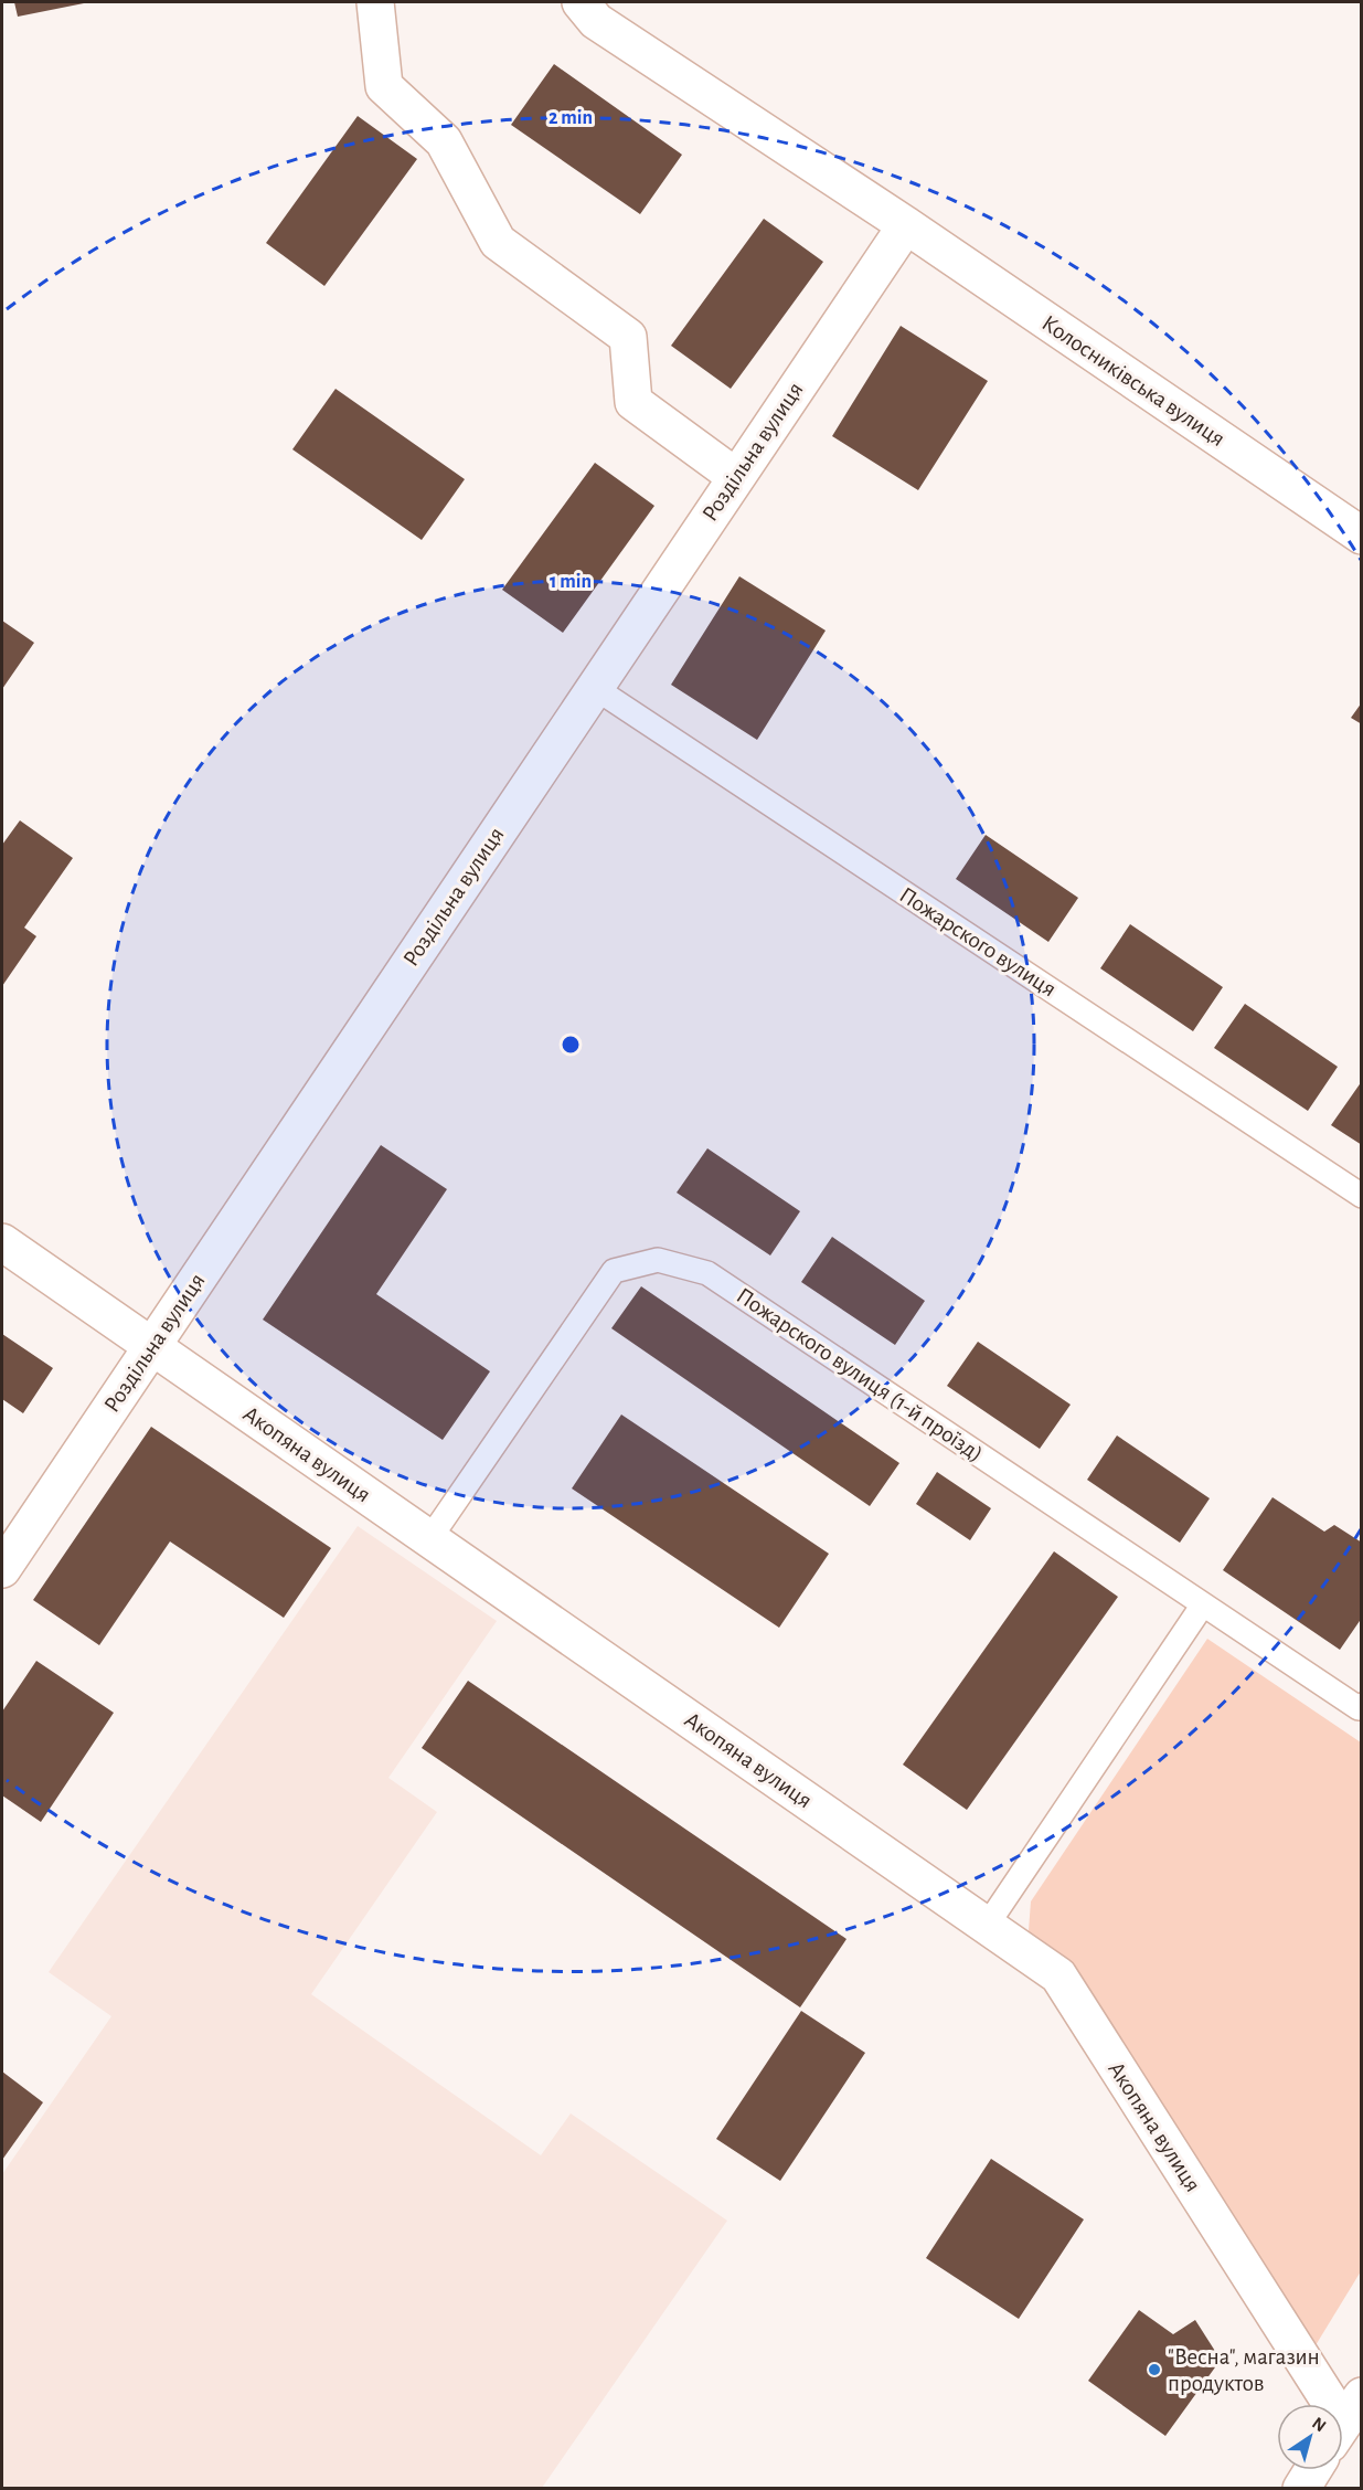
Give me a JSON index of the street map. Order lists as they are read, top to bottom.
{
  "streets": {
    "street": ["Колосниківська вулиця", "Роздільна вулиця", "Акопяна вулиця"],
    "lane": ["Пожарского вулиця", "Пожарского вулиця (1-й проїзд)"]
  },
  "crossings": [
    ["Колосниківська вулиця", "Роздільна вулиця"],
    ["Роздільна вулиця", "Пожарского вулиця"],
    ["Роздільна вулиця", "Акопяна вулиця"],
    ["Пожарского вулиця (1-й проїзд)", "Акопяна вулиця"]
  ],
  "places": ["\"Весна\", магазин продуктов"],
  "north": "top right",
  "rings": ["2 min", "1 min"]
}
